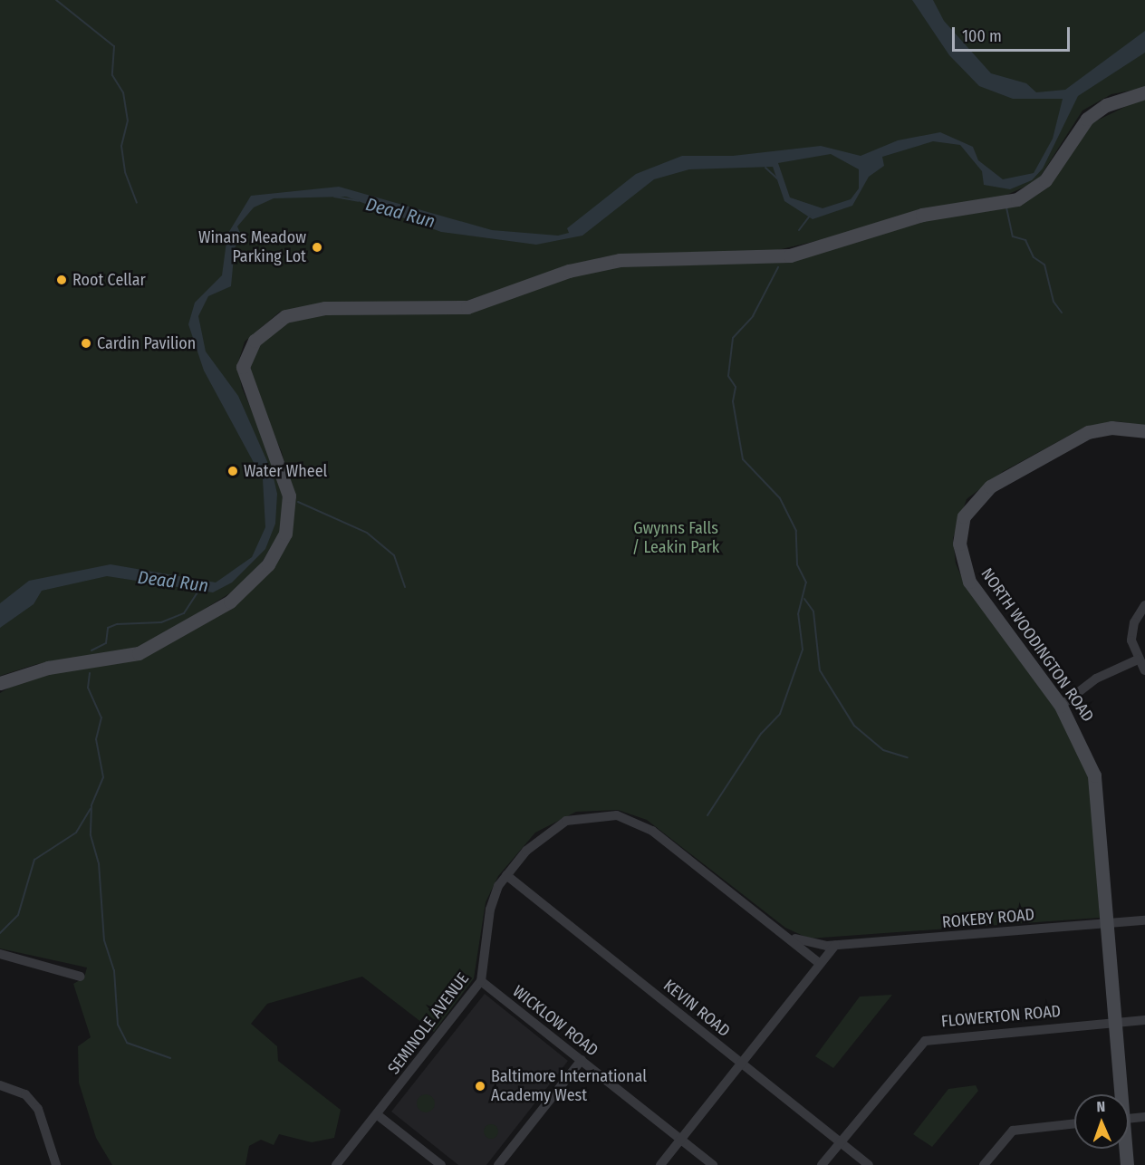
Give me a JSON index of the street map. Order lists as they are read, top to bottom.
{
  "streets": {
    "street": [
      "NORTH WOODINGTON ROAD",
      "ROKEBY ROAD",
      "KEVIN ROAD",
      "FLOWERTON ROAD",
      "WICKLOW ROAD",
      "SEMINOLE AVENUE"
    ]
  },
  "crossings": [
    ["NORTH WOODINGTON ROAD", "ROKEBY ROAD"],
    ["NORTH WOODINGTON ROAD", "FLOWERTON ROAD"],
    ["ROKEBY ROAD", "SEMINOLE AVENUE"],
    ["KEVIN ROAD", "FLOWERTON ROAD"],
    ["KEVIN ROAD", "SEMINOLE AVENUE"],
    ["WICKLOW ROAD", "SEMINOLE AVENUE"]
  ],
  "water": ["Dead Run"],
  "parks": ["Gwynns Falls / Leakin Park"],
  "places": [
    "Winans Meadow Parking Lot",
    "Root Cellar",
    "Cardin Pavilion",
    "Water Wheel",
    "Baltimore International Academy West"
  ],
  "scale_bar": "100 m",
  "north": "top"
}
